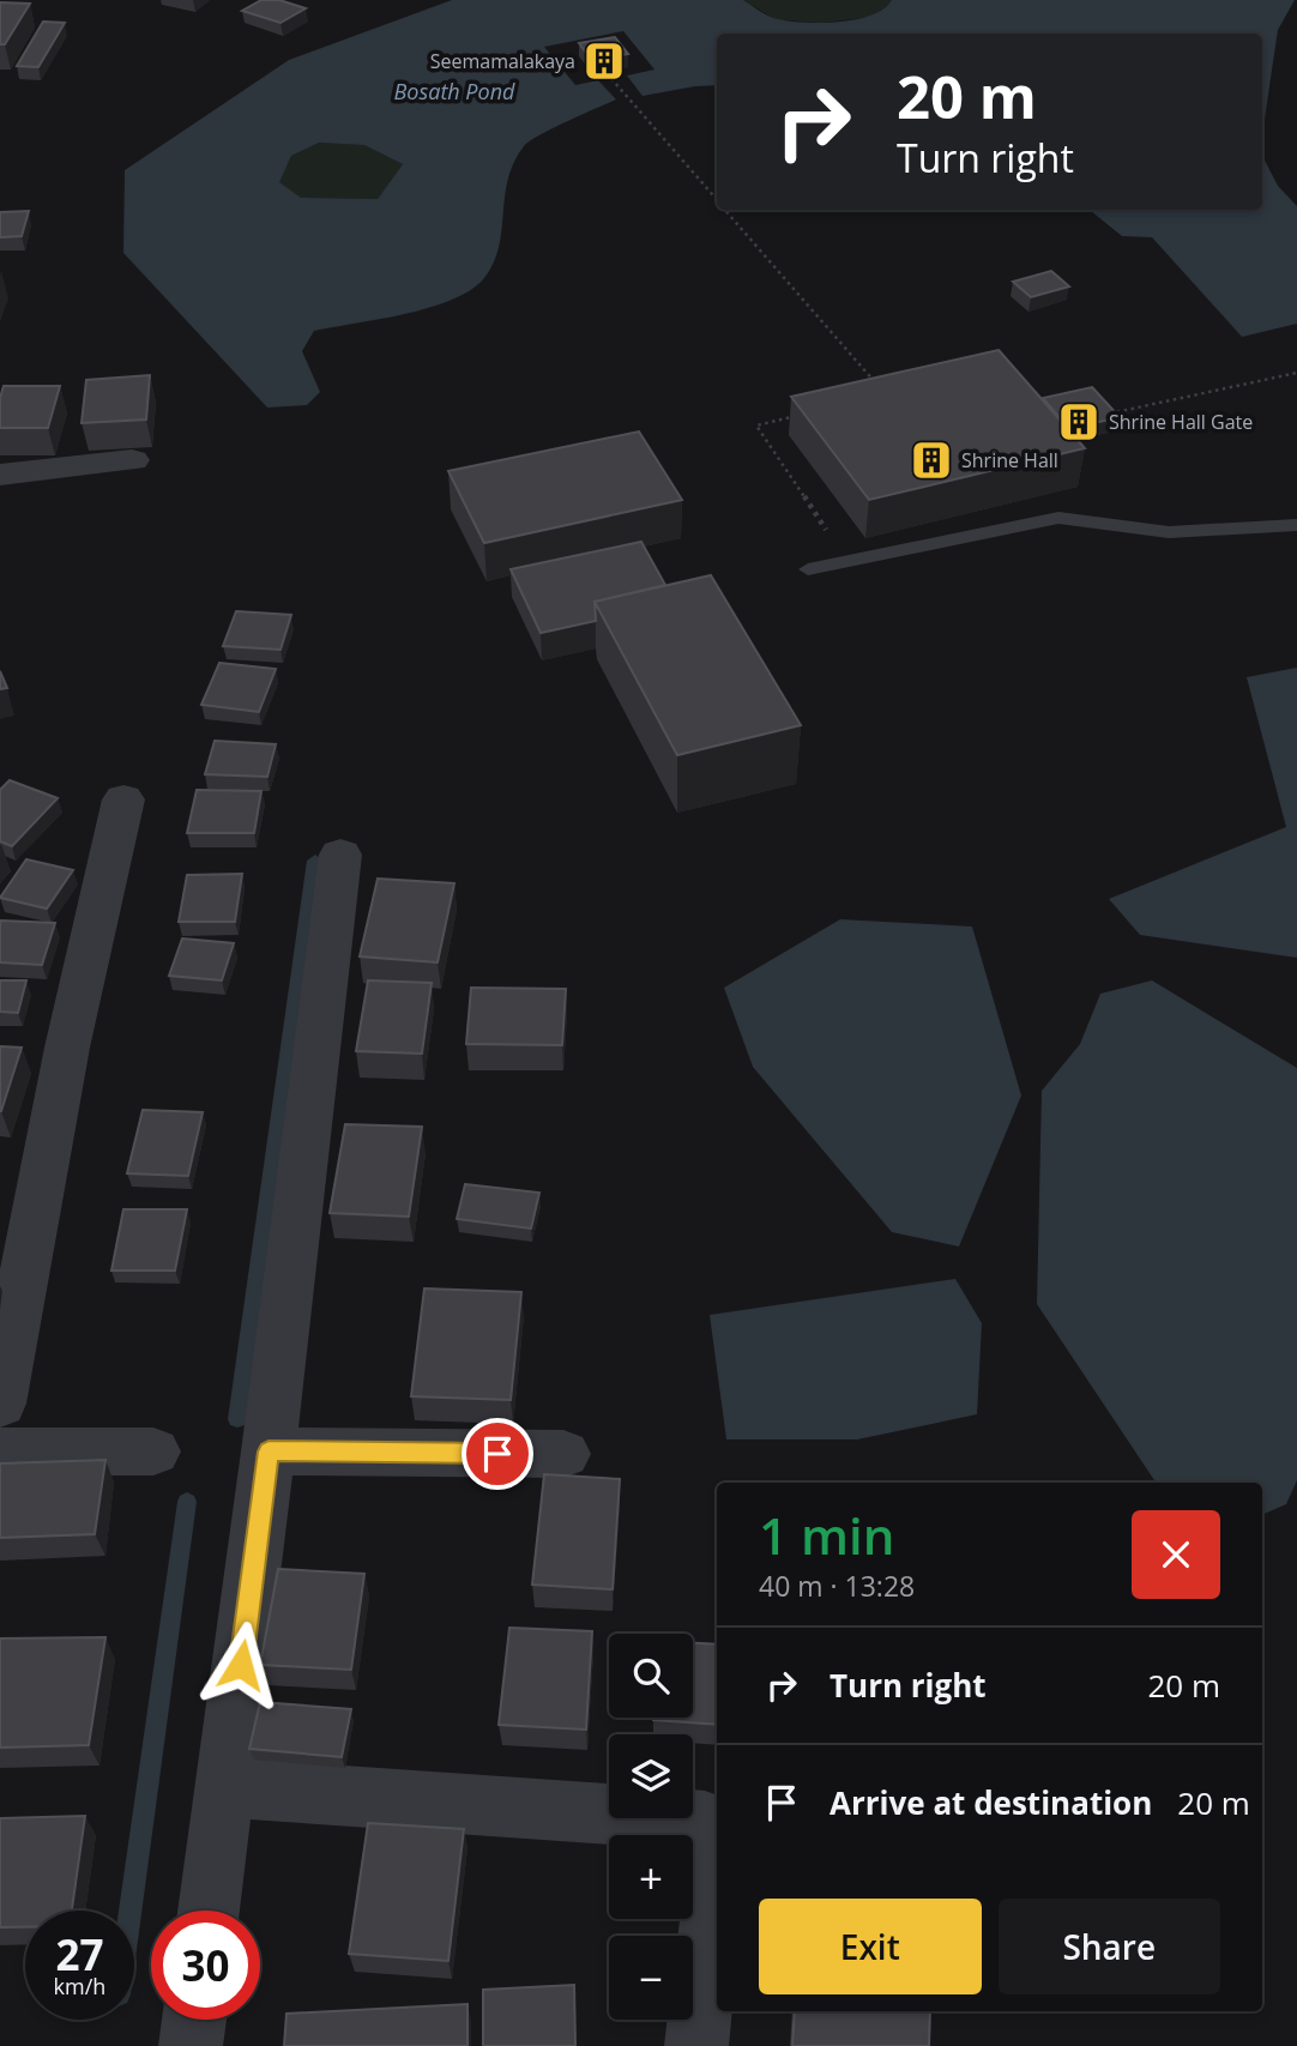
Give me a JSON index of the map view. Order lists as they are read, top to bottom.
{
  "water": ["Bosath Pond"],
  "places": {
    "building": ["Seemamalakaya", "Shrine Hall Gate", "Shrine Hall"]
  },
  "page": {
    "turn": ["20 m", "Turn right"],
    "heading": ["1 min", "40 m · 13:28"],
    "list": [
      {
        "name": "Turn right",
        "value": "20 m"
      },
      {
        "name": "Arrive at destination",
        "value": "20 m"
      }
    ],
    "map_buttons": ["+", "−"],
    "buttons": ["Exit", "Share"],
    "speed": "27 km/h",
    "limit": "30"
  }
}
